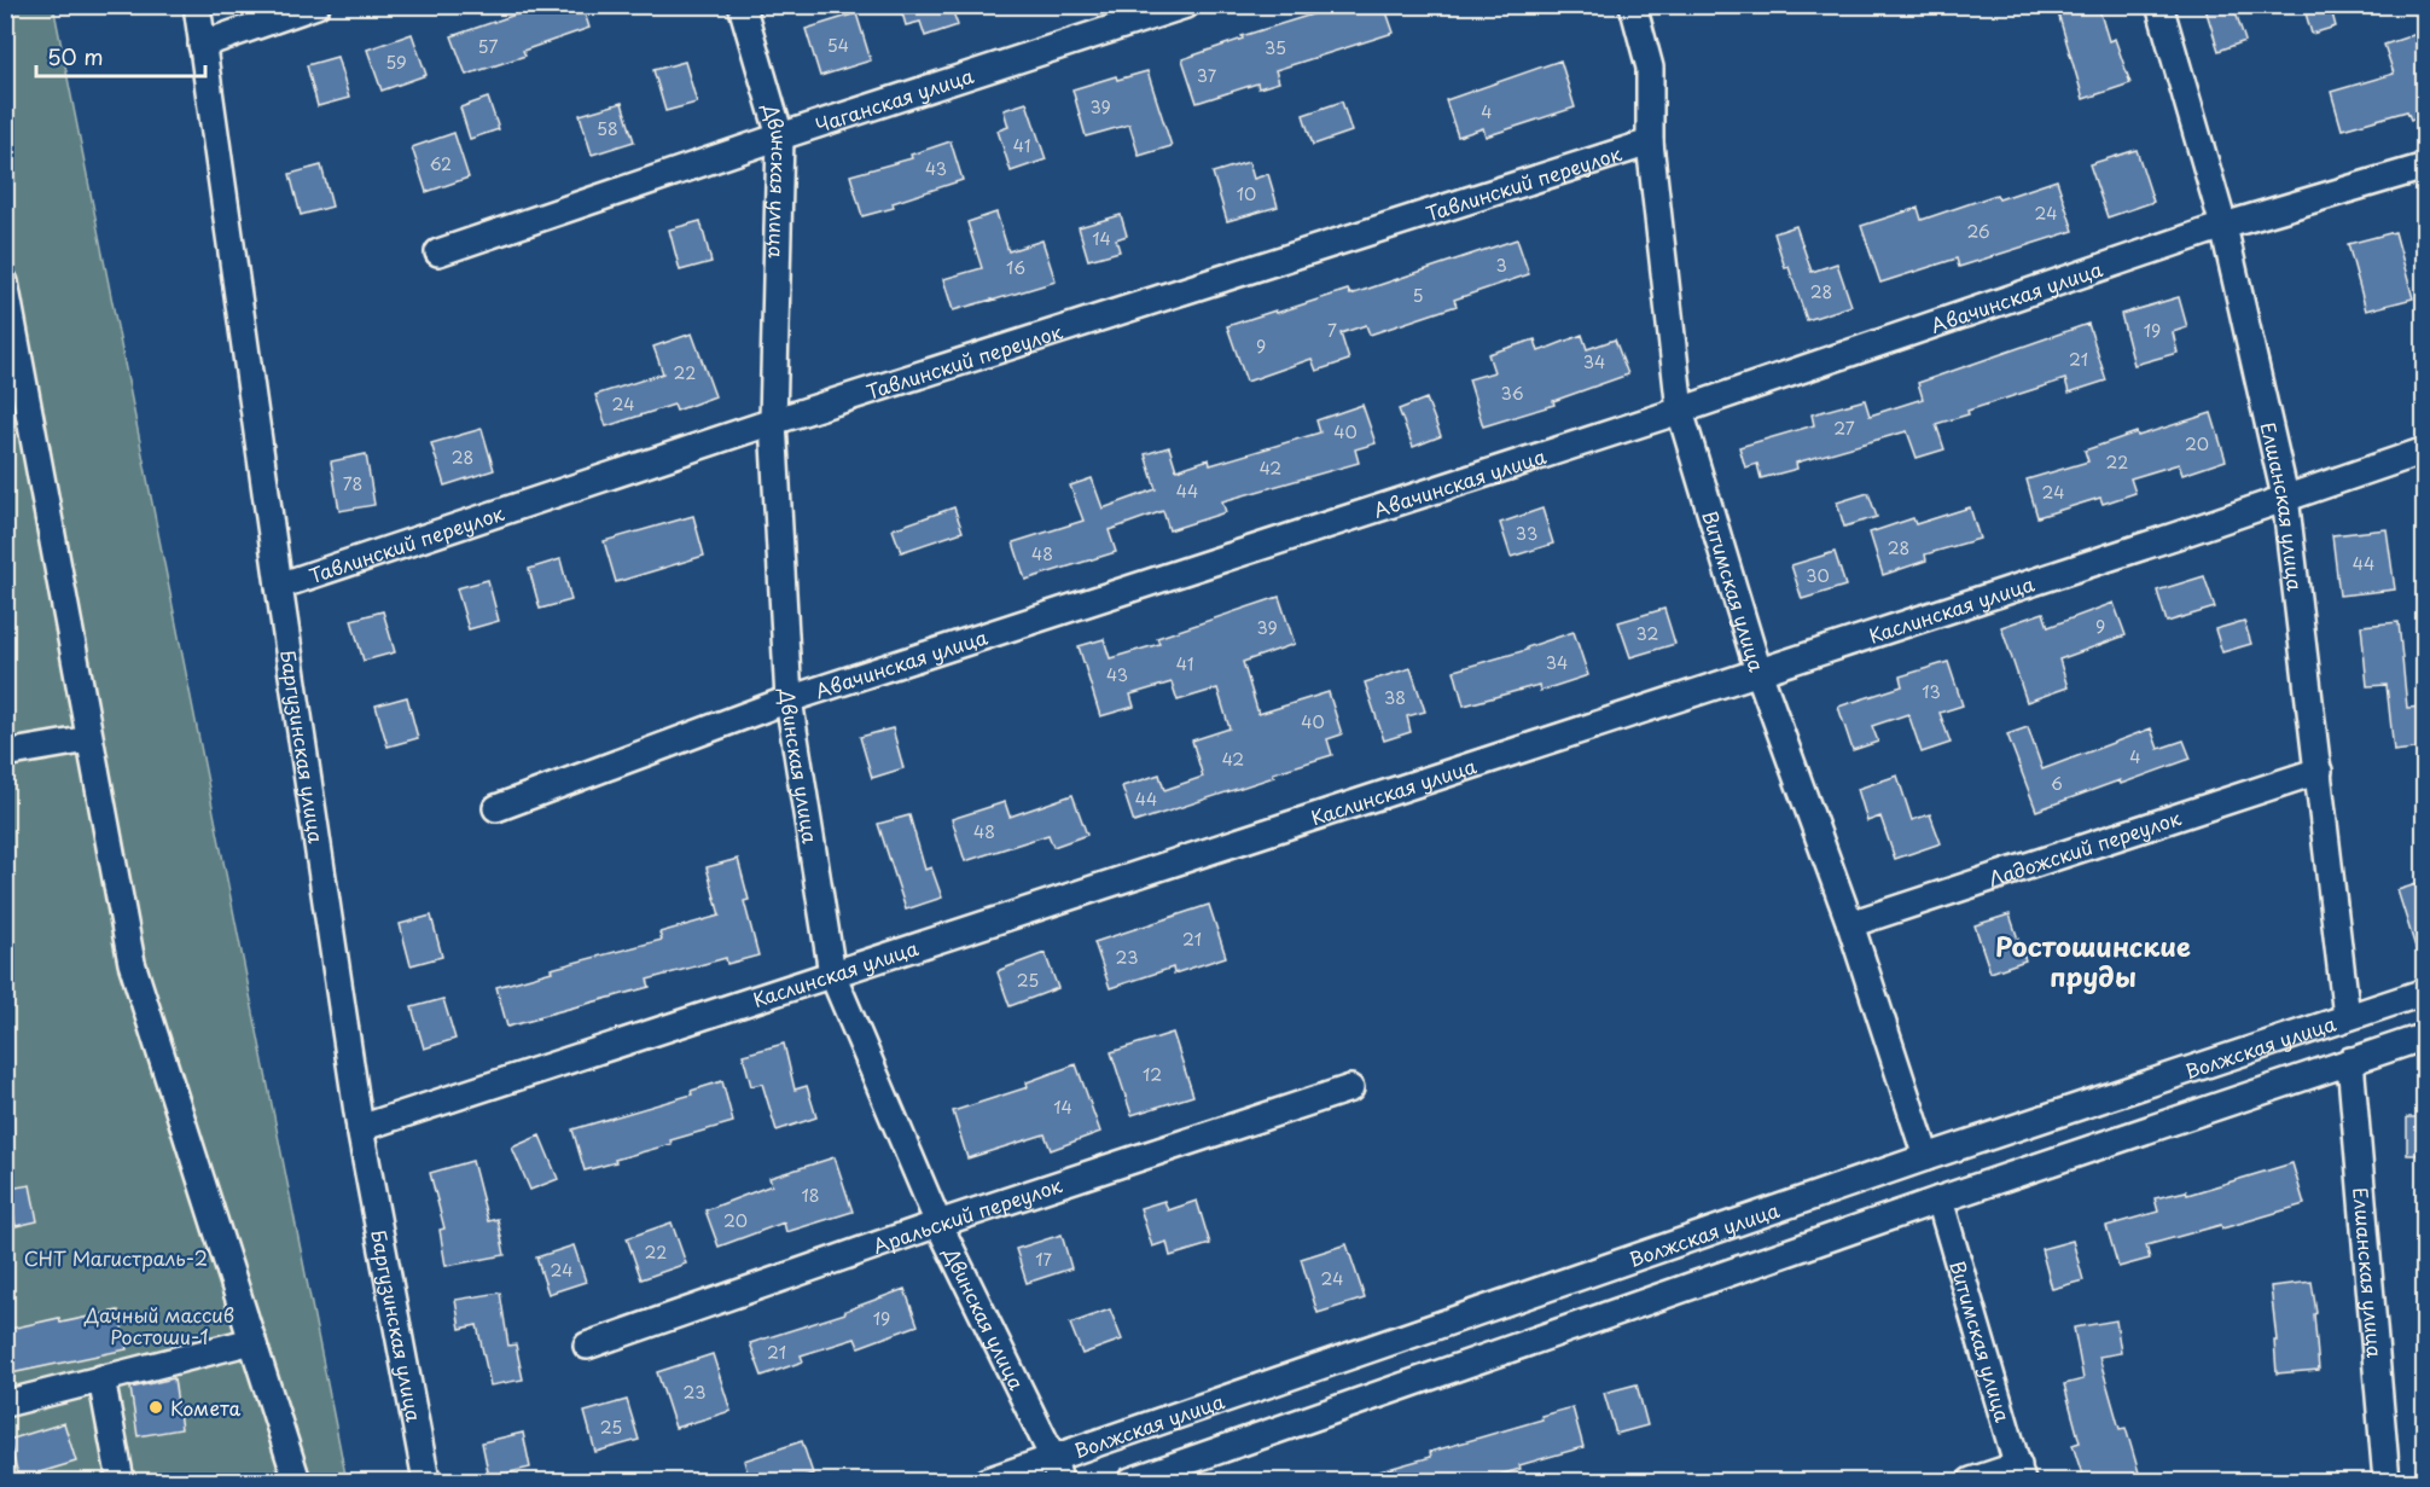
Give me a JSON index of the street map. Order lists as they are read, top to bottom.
{
  "streets": {
    "street": [
      "Чаганская улица",
      "Двинская улица",
      "Тавлинский переулок",
      "Авачинская улица",
      "Елшанская улица",
      "Витимская улица",
      "Каслинская улица",
      "Баргузинская улица",
      "Ладожский переулок",
      "Волжская улица",
      "Аральский переулок"
    ]
  },
  "crossings": [
    ["Чаганская улица", "Двинская улица"],
    ["Двинская улица", "Тавлинский переулок"],
    ["Двинская улица", "Авачинская улица"],
    ["Двинская улица", "Каслинская улица"],
    ["Двинская улица", "Волжская улица"],
    ["Двинская улица", "Аральский переулок"],
    ["Тавлинский переулок", "Витимская улица"],
    ["Тавлинский переулок", "Баргузинская улица"],
    ["Авачинская улица", "Елшанская улица"],
    ["Авачинская улица", "Витимская улица"],
    ["Елшанская улица", "Каслинская улица"],
    ["Елшанская улица", "Ладожский переулок"],
    ["Елшанская улица", "Волжская улица"],
    ["Витимская улица", "Каслинская улица"],
    ["Витимская улица", "Ладожский переулок"],
    ["Витимская улица", "Волжская улица"],
    ["Каслинская улица", "Баргузинская улица"]
  ],
  "districts": ["Ростошинские пруды"],
  "parks": ["СНТ Магистраль-2", "Дачный массив Ростоши-1"],
  "places": ["Комета"],
  "house_numbers": [
    "54",
    "57",
    "35",
    "59",
    "37",
    "39",
    "4",
    "58",
    "41",
    "62",
    "43",
    "10",
    "24",
    "26",
    "14",
    "3",
    "16",
    "28",
    "5",
    "7",
    "19",
    "9",
    "21",
    "34",
    "22",
    "36",
    "24",
    "27",
    "40",
    "20",
    "28",
    "22",
    "42",
    "78",
    "44",
    "24",
    "33",
    "28",
    "48",
    "44",
    "30",
    "9",
    "39",
    "32",
    "34",
    "41",
    "43",
    "13",
    "38",
    "40",
    "4",
    "42",
    "6",
    "44",
    "48",
    "21",
    "23",
    "25",
    "12",
    "14",
    "18",
    "20",
    "22",
    "17",
    "24",
    "24",
    "19",
    "21",
    "23",
    "25"
  ],
  "scale_bar": "50 m"
}
